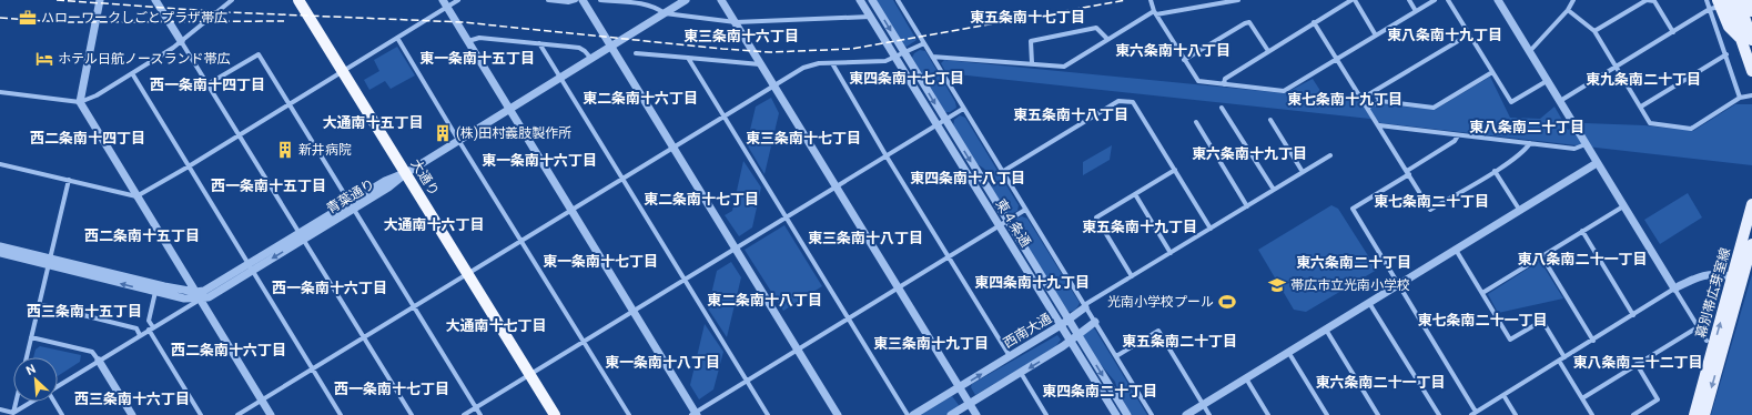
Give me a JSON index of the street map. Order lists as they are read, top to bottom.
{
  "streets": {
    "highway": ["大通り"],
    "main road": ["幕別帯広芽室線"],
    "street": ["青葉通り", "東４条通", "西南大通"]
  },
  "crossings": [
    ["大通り", "青葉通り"],
    ["東４条通", "西南大通"]
  ],
  "districts": [
    "東五条南十七丁目",
    "東八条南十九丁目",
    "東三条南十六丁目",
    "東六条南十八丁目",
    "東一条南十五丁目",
    "東四条南十七丁目",
    "東九条南二十丁目",
    "西一条南十四丁目",
    "東二条南十六丁目",
    "東七条南十九丁目",
    "東五条南十八丁目",
    "大通南十五丁目",
    "東八条南二十丁目",
    "西二条南十四丁目",
    "東三条南十七丁目",
    "東六条南十九丁目",
    "東一条南十六丁目",
    "東四条南十八丁目",
    "西一条南十五丁目",
    "東二条南十七丁目",
    "東七条南二十丁目",
    "大通南十六丁目",
    "東五条南十九丁目",
    "西二条南十五丁目",
    "東三条南十八丁目",
    "東八条南二十一丁目",
    "東一条南十七丁目",
    "東六条南二十丁目",
    "東四条南十九丁目",
    "西一条南十六丁目",
    "東二条南十八丁目",
    "西三条南十五丁目",
    "東七条南二十一丁目",
    "大通南十七丁目",
    "東五条南二十丁目",
    "東三条南十九丁目",
    "西二条南十六丁目",
    "東一条南十八丁目",
    "東八条南二十二丁目",
    "東六条南二十一丁目",
    "西一条南十七丁目",
    "東四条南二十丁目",
    "西三条南十六丁目"
  ],
  "places": {
    "office": ["ハローワークしごとプラザ帯広"],
    "hotel": ["ホテル日航ノースランド帯広"],
    "building": ["(株)田村義肢製作所", "新井病院"],
    "school or university": ["帯広市立光南小学校"],
    "sports": ["光南小学校プール"]
  },
  "north": "top left"
}
